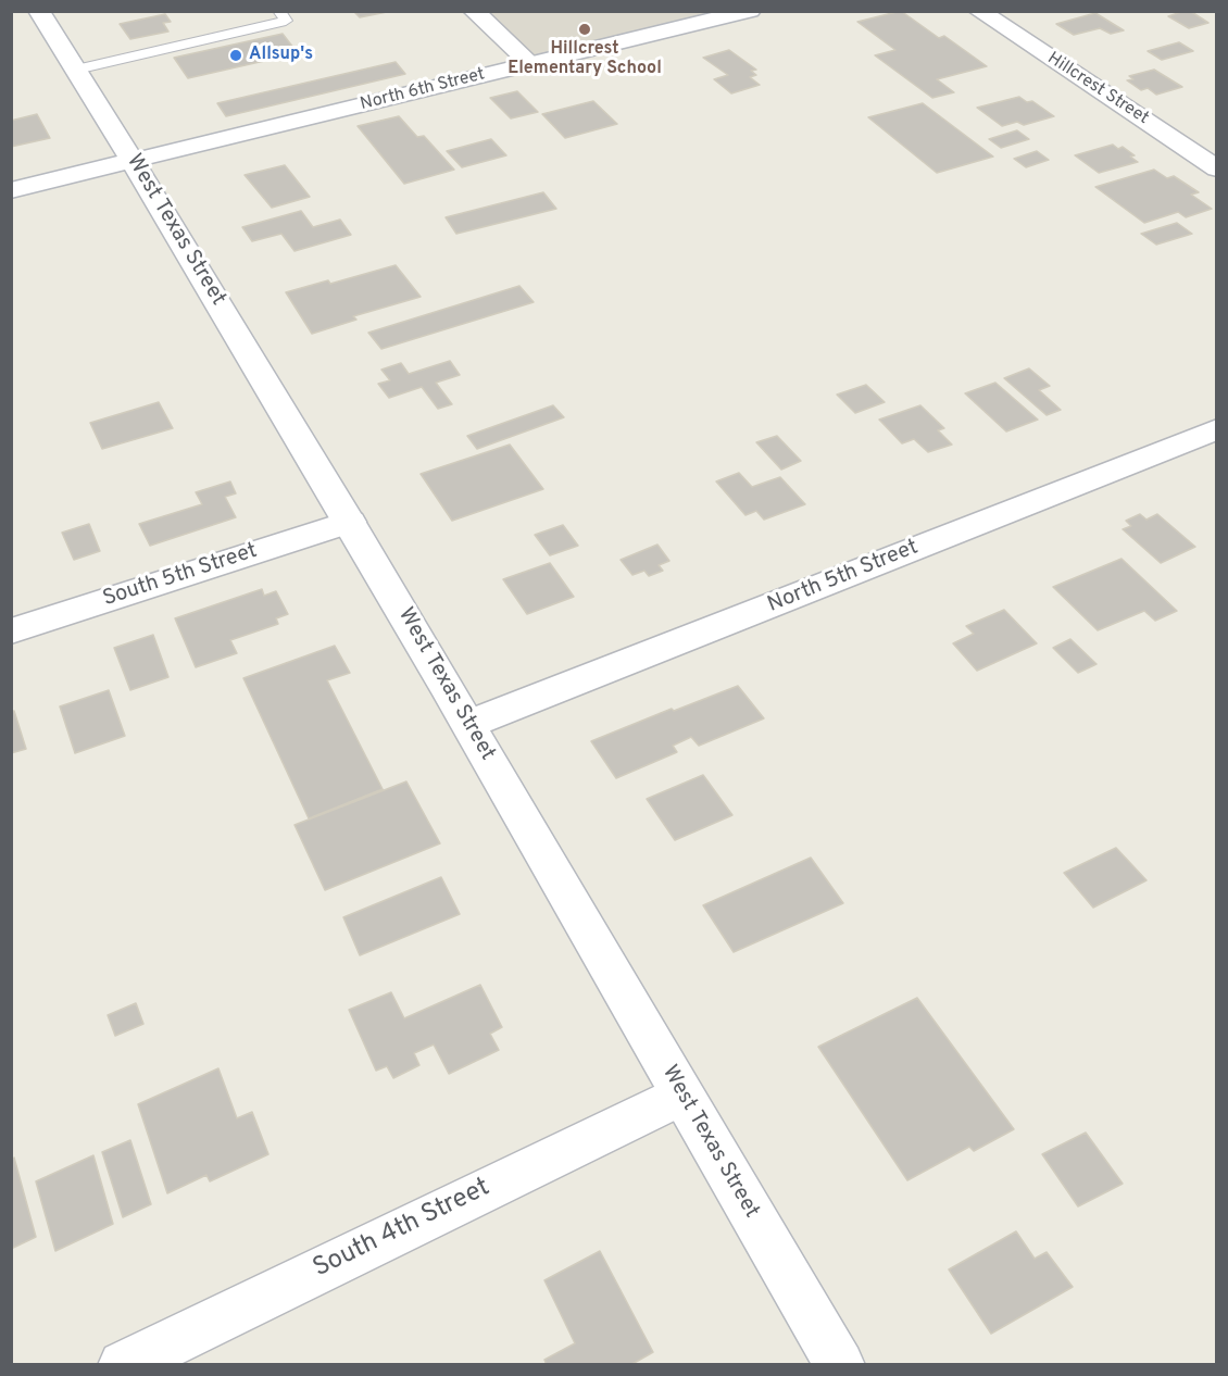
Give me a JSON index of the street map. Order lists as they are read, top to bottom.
{
  "streets": {
    "street": [
      "Hillcrest Street",
      "North 6th Street",
      "West Texas Street",
      "South 5th Street",
      "North 5th Street",
      "South 4th Street"
    ]
  },
  "crossings": [
    ["North 6th Street", "West Texas Street"],
    ["West Texas Street", "South 5th Street"],
    ["West Texas Street", "North 5th Street"],
    ["West Texas Street", "South 4th Street"]
  ],
  "places": ["Hillcrest Elementary School", "Allsup's"]
}
